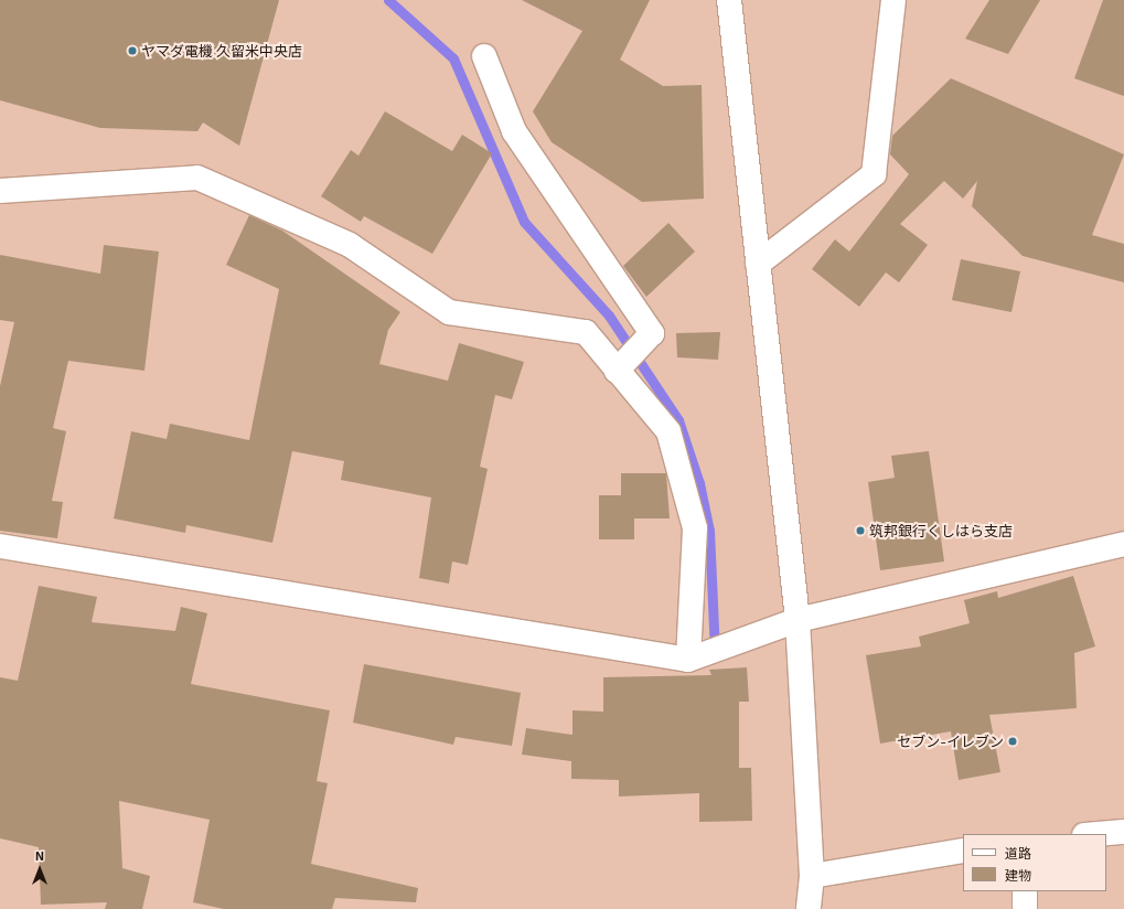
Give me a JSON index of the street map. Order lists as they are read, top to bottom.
{
  "places": ["ヤマダ電機 久留米中央店", "筑邦銀行くしはら支店", "セブン-イレブン"],
  "legend": ["道路", "建物"],
  "north": "top"
}
